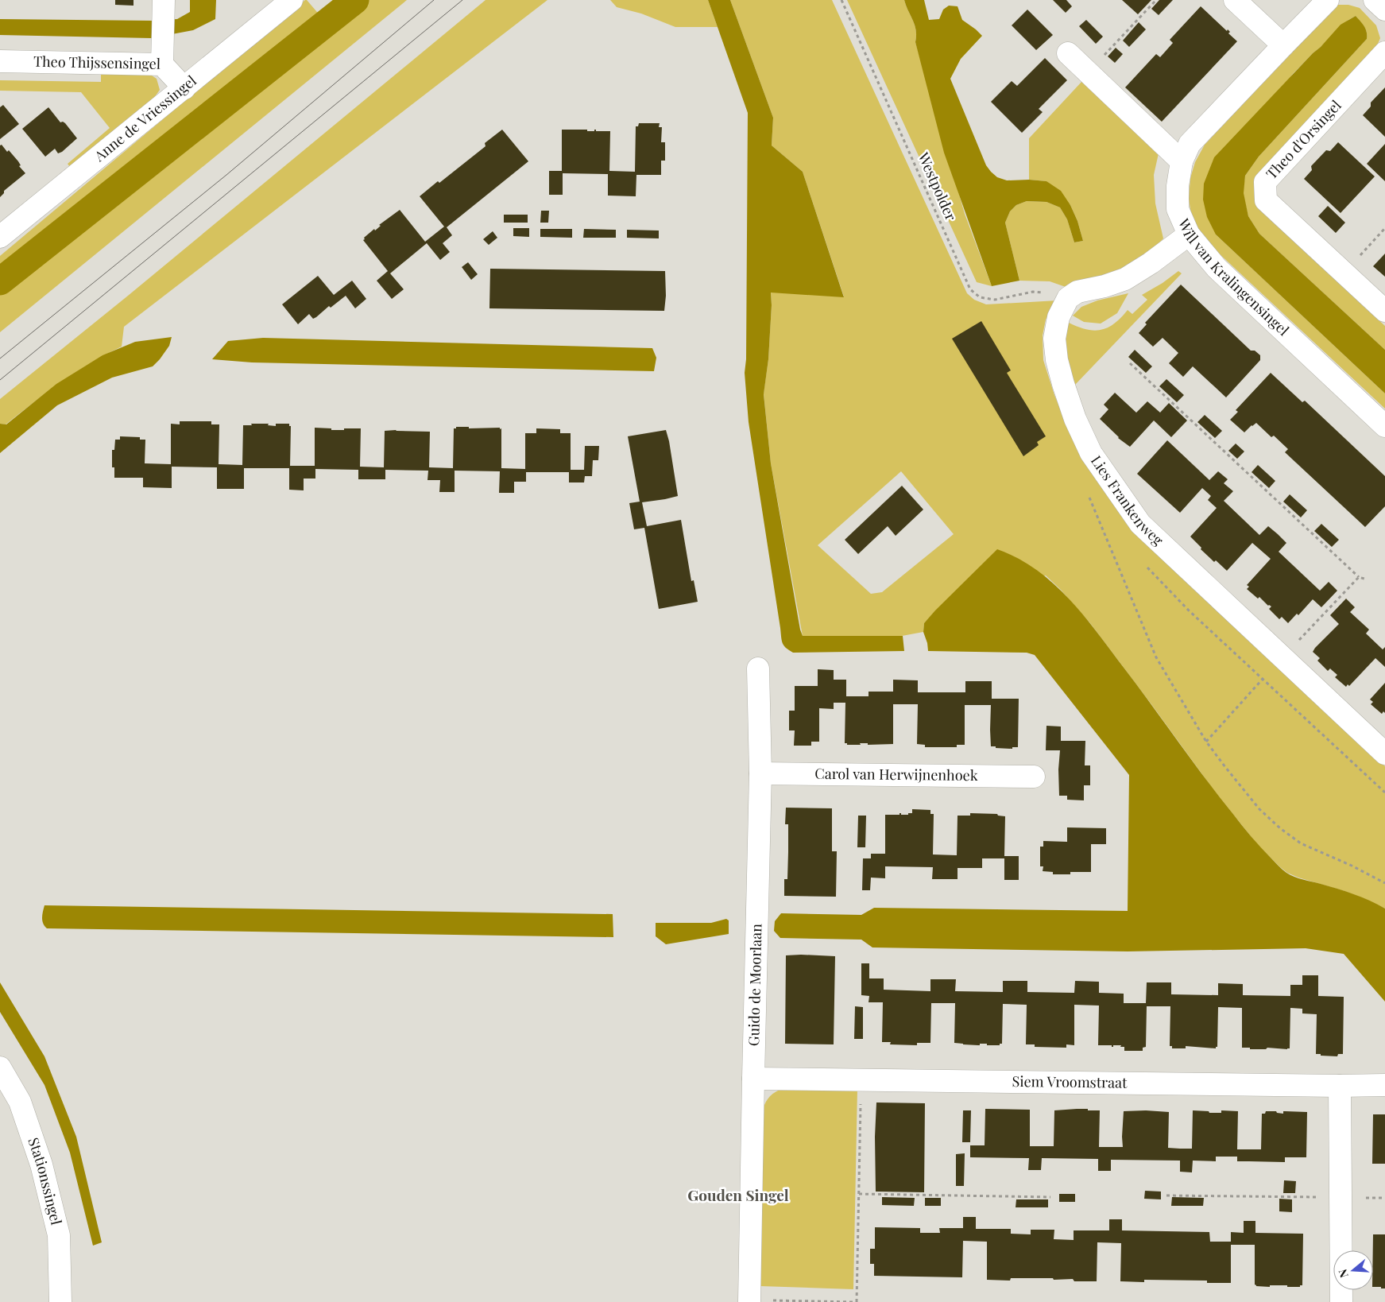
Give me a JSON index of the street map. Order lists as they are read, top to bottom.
{
  "streets": {
    "street": [
      "Theo Thijssensingel",
      "Anne de Vriessingel",
      "Theo d'Orsingel",
      "Will van Kralingensingel",
      "Lies Frankenweg",
      "Carol van Herwijnenhoek",
      "Guido de Moorlaan",
      "Siem Vroomstraat",
      "Stationssingel"
    ],
    "path": ["Westpolder"]
  },
  "crossings": [
    ["Theo Thijssensingel", "Anne de Vriessingel"],
    ["Westpolder", "Lies Frankenweg"],
    ["Carol van Herwijnenhoek", "Guido de Moorlaan"],
    ["Guido de Moorlaan", "Siem Vroomstraat"]
  ],
  "districts": ["Gouden Singel"],
  "north": "left"
}
